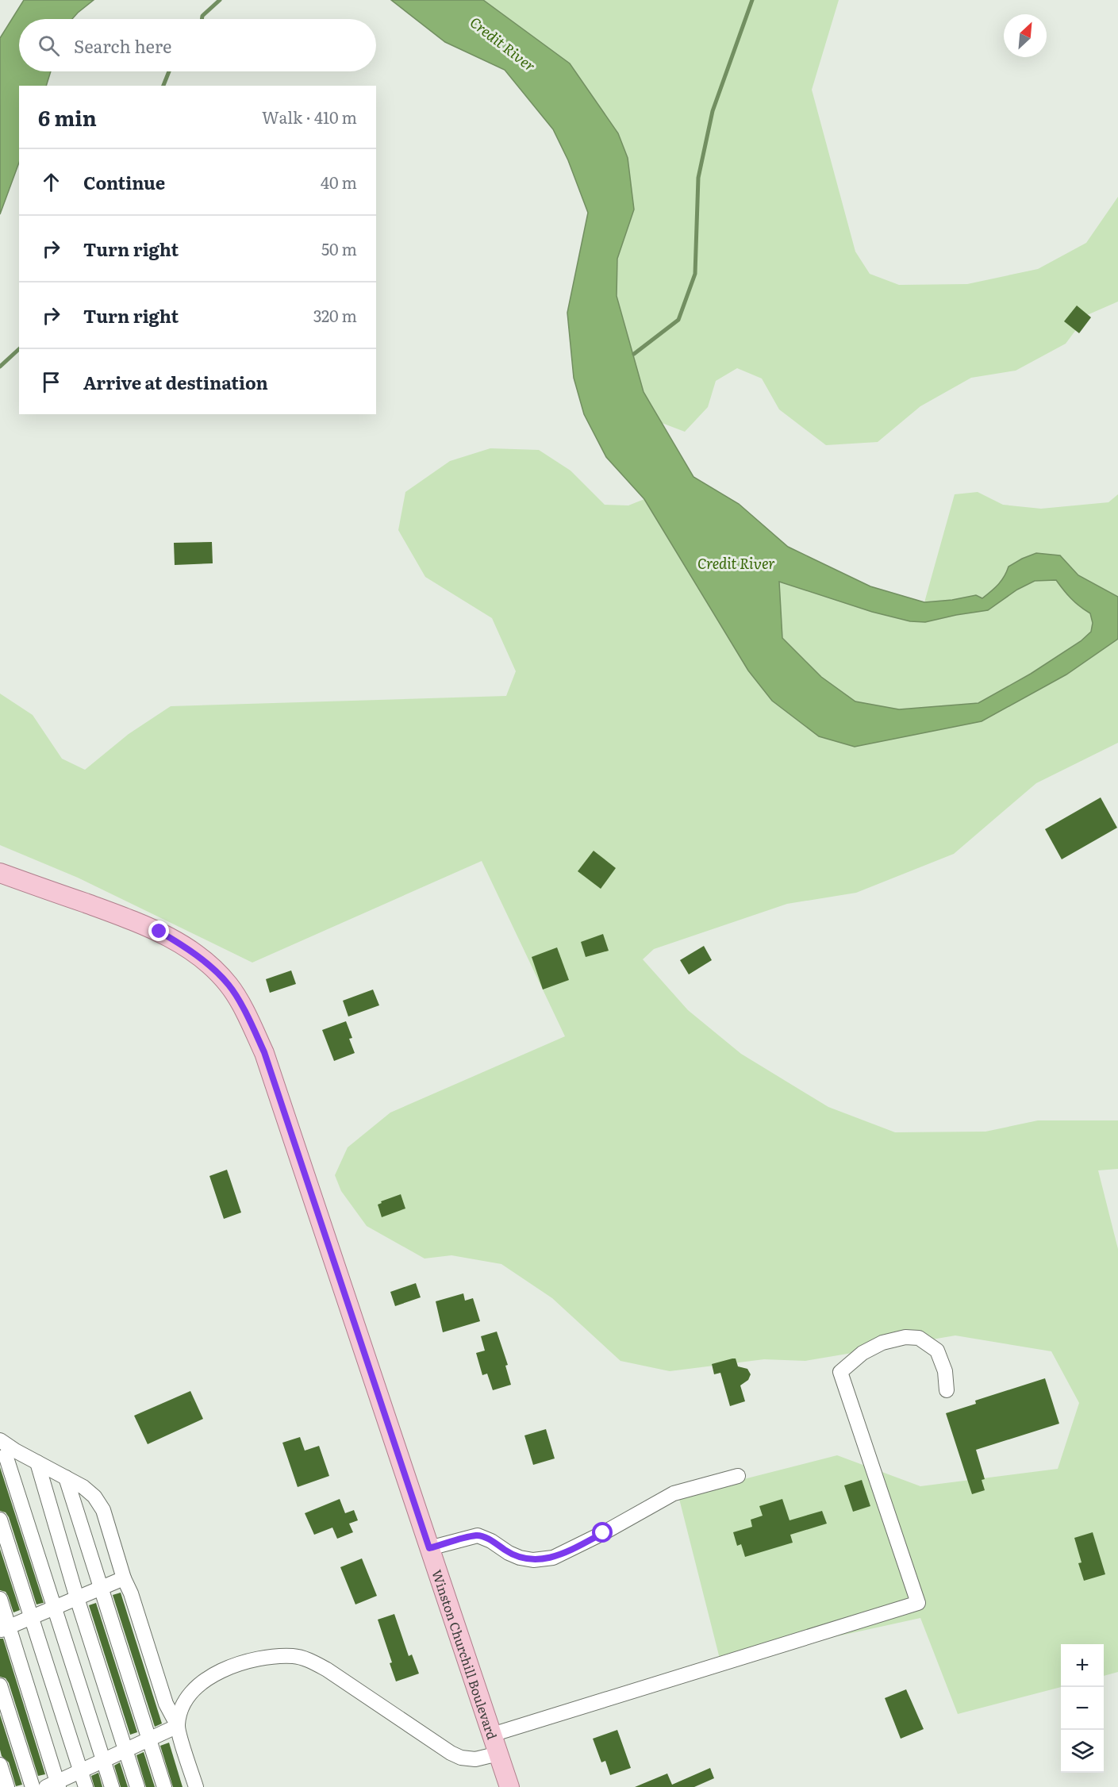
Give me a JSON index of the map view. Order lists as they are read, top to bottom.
{
  "streets": {
    "main road": ["Winston Churchill Boulevard"]
  },
  "water": ["Credit River"],
  "north": "top right",
  "page": {
    "search": "Search here",
    "heading": ["6 min", "Walk · 410 m"],
    "list": [
      ["Continue", "40 m"],
      ["Turn right", "50 m"],
      ["Turn right", "320 m"],
      "Arrive at destination"
    ],
    "map_buttons": ["+", "−"]
  }
}
